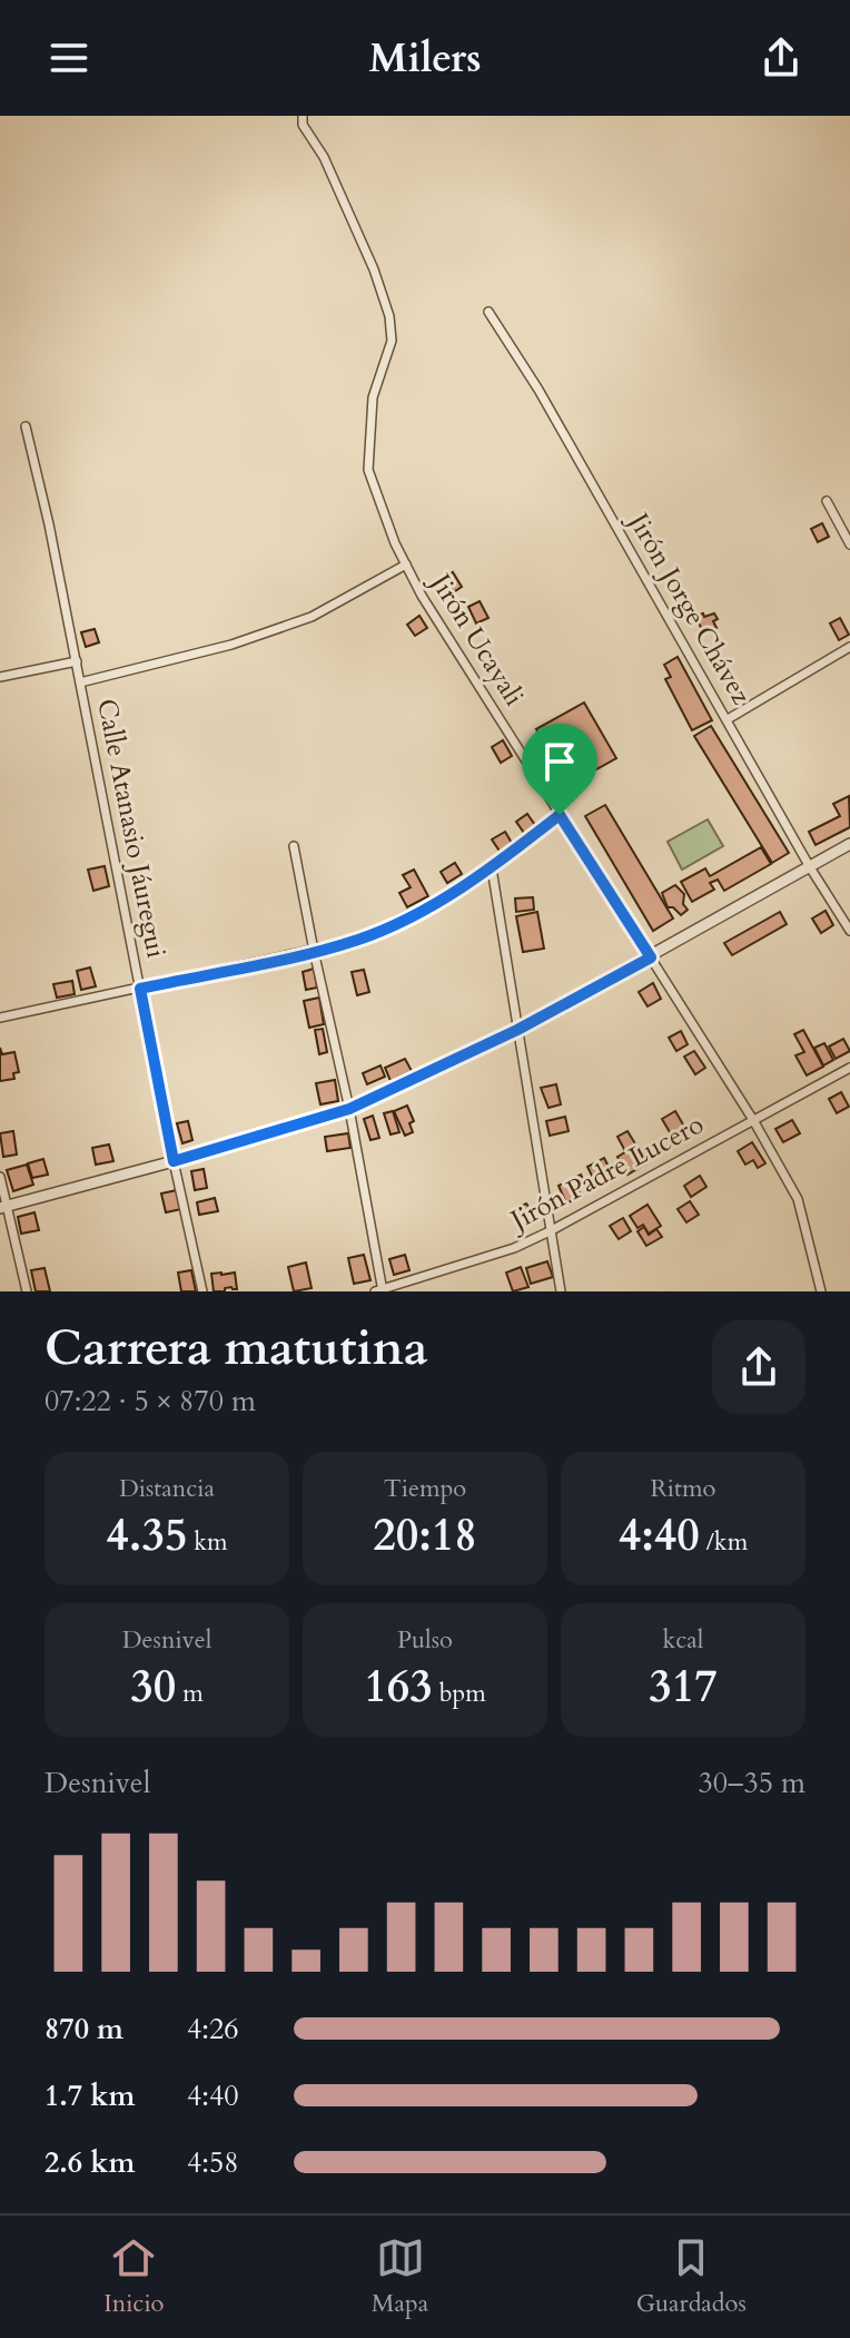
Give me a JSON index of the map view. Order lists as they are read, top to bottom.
{
  "streets": {
    "street": [
      "Jirón Jorge Chávez",
      "Jirón Ucayali",
      "Calle Atanasio Jáuregui",
      "Jirón Padre Lucero"
    ]
  },
  "crossings": [
    ["Jirón Ucayali", "Jirón Padre Lucero"]
  ],
  "page": {
    "header": "Milers",
    "heading": ["Carrera matutina", "07:22 · 5 × 870 m"],
    "stats": [
      ["Distancia", "4.35 km"],
      ["Tiempo", "20:18"],
      ["Ritmo", "4:40 /km"],
      ["Desnivel", "30 m"],
      ["Pulso", "163 bpm"],
      ["kcal", "317"]
    ],
    "chart": ["Desnivel", "30–35 m"],
    "list": [
      {
        "name": "870 m",
        "note": "4:26"
      },
      {
        "name": "1.7 km",
        "note": "4:40"
      },
      {
        "name": "2.6 km",
        "note": "4:58"
      }
    ],
    "tabs": ["Inicio", "Mapa", "Guardados"]
  }
}
